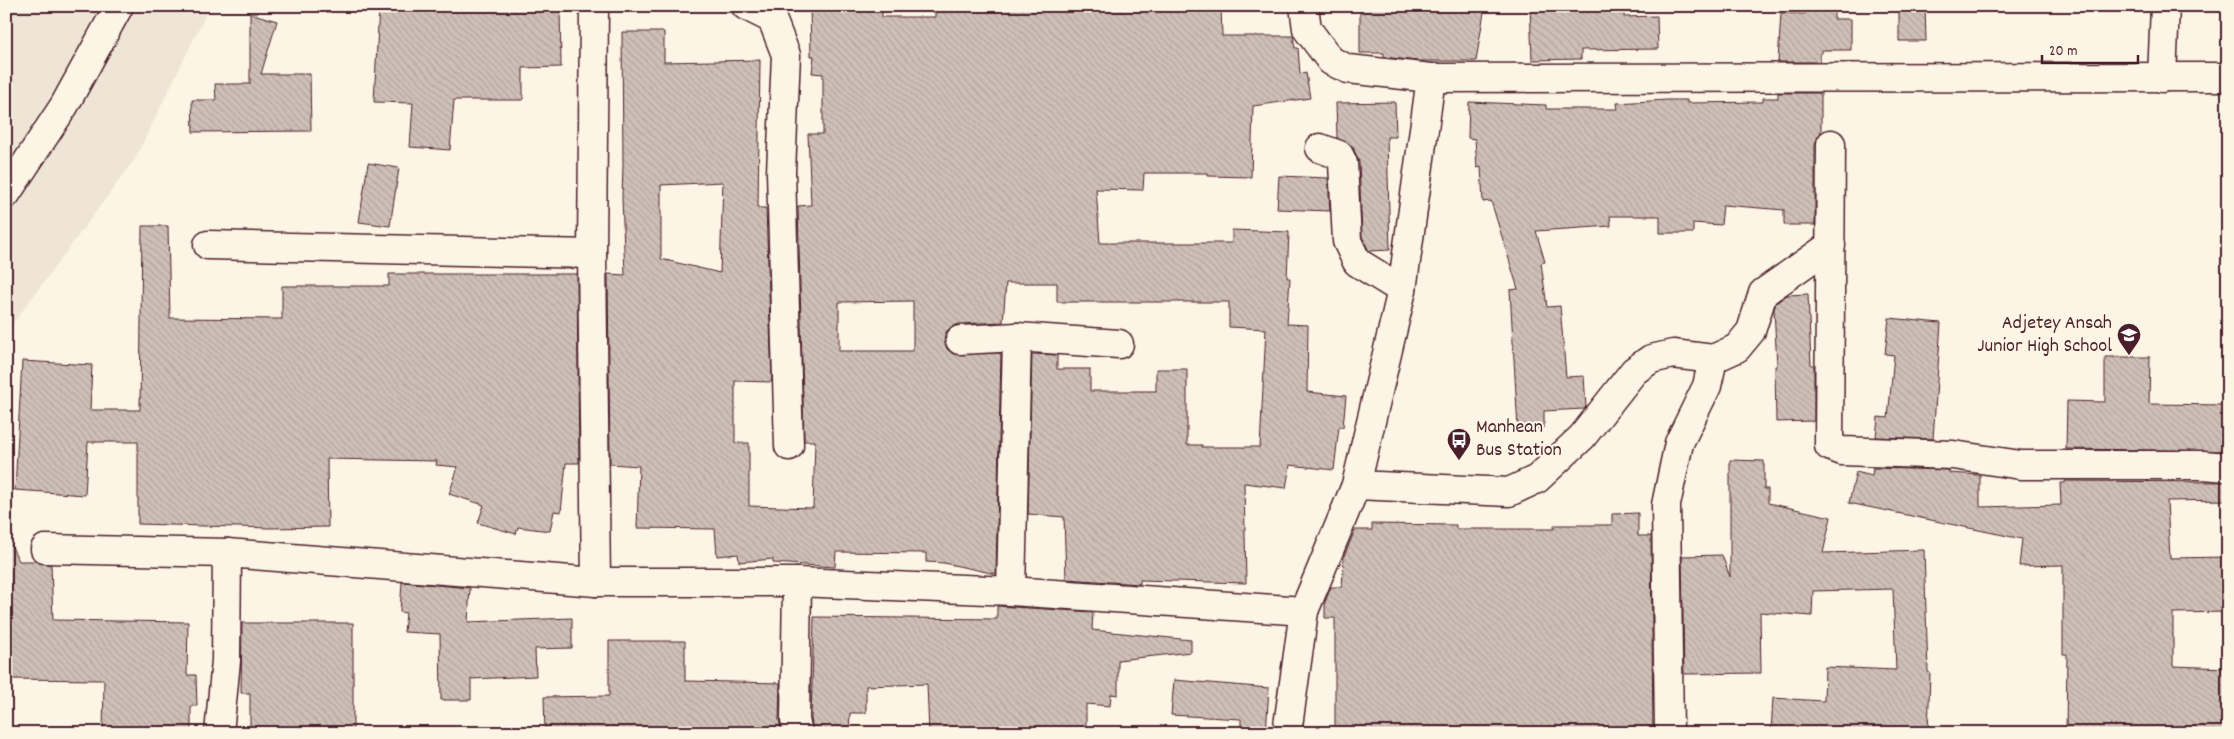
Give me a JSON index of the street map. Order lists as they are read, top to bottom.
{
  "places": {
    "school or university": ["Adjetey Ansah Junior High School"],
    "bus stop": ["Manhean Bus Station"]
  },
  "scale_bar": "20 m"
}
